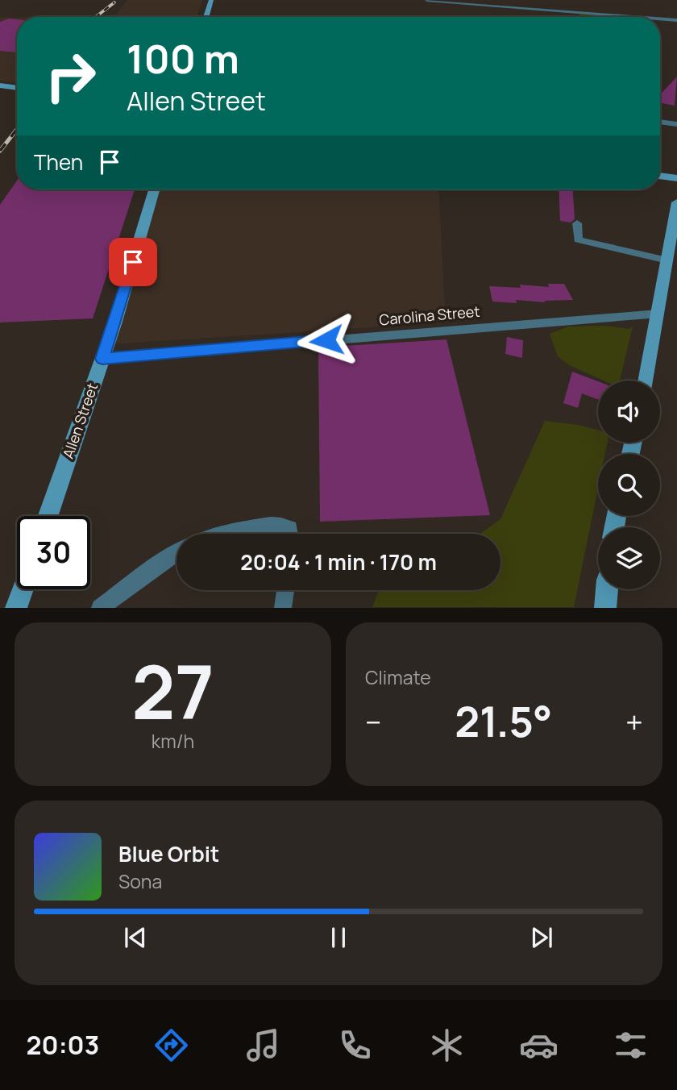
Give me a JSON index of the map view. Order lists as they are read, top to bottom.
{
  "streets": {
    "street": ["Carolina Street", "Allen Street"]
  },
  "crossings": [
    ["Carolina Street", "Allen Street"]
  ],
  "page": {
    "turn": ["100 m", "Allen Street"],
    "then": "Then",
    "limit": "30",
    "trip": "20:04 · 1 min · 170 m",
    "tile": [
      ["27", "km/h"],
      "Climate"
    ],
    "heat": ["−", "21.5°", "+"],
    "song": ["Blue Orbit", "Sona"],
    "tabs": "20:03"
  }
}
